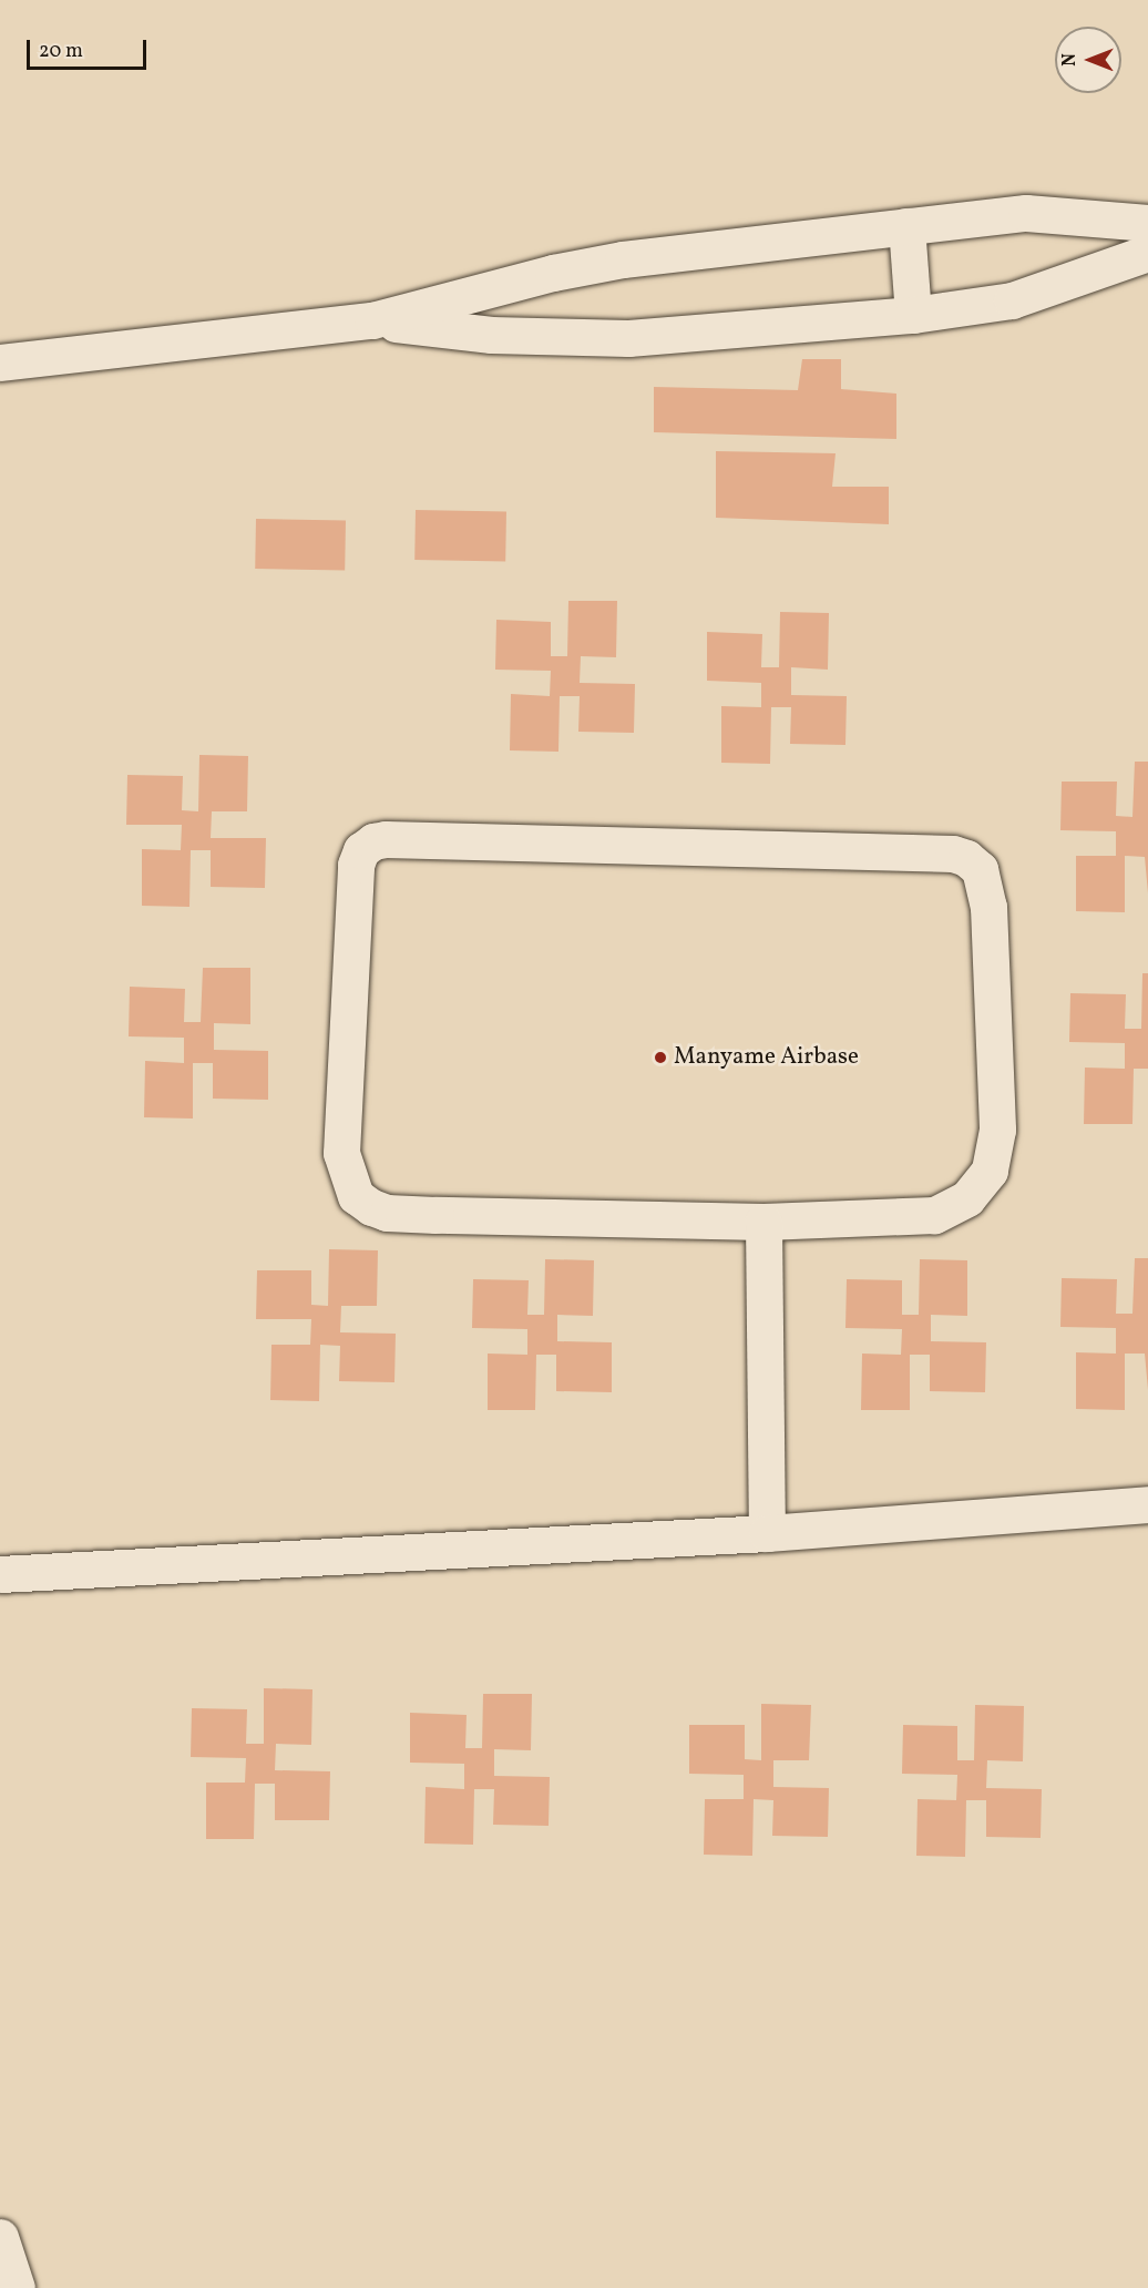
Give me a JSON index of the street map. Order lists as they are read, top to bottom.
{
  "places": ["Manyame Airbase"],
  "scale_bar": "20 m",
  "north": "left"
}
